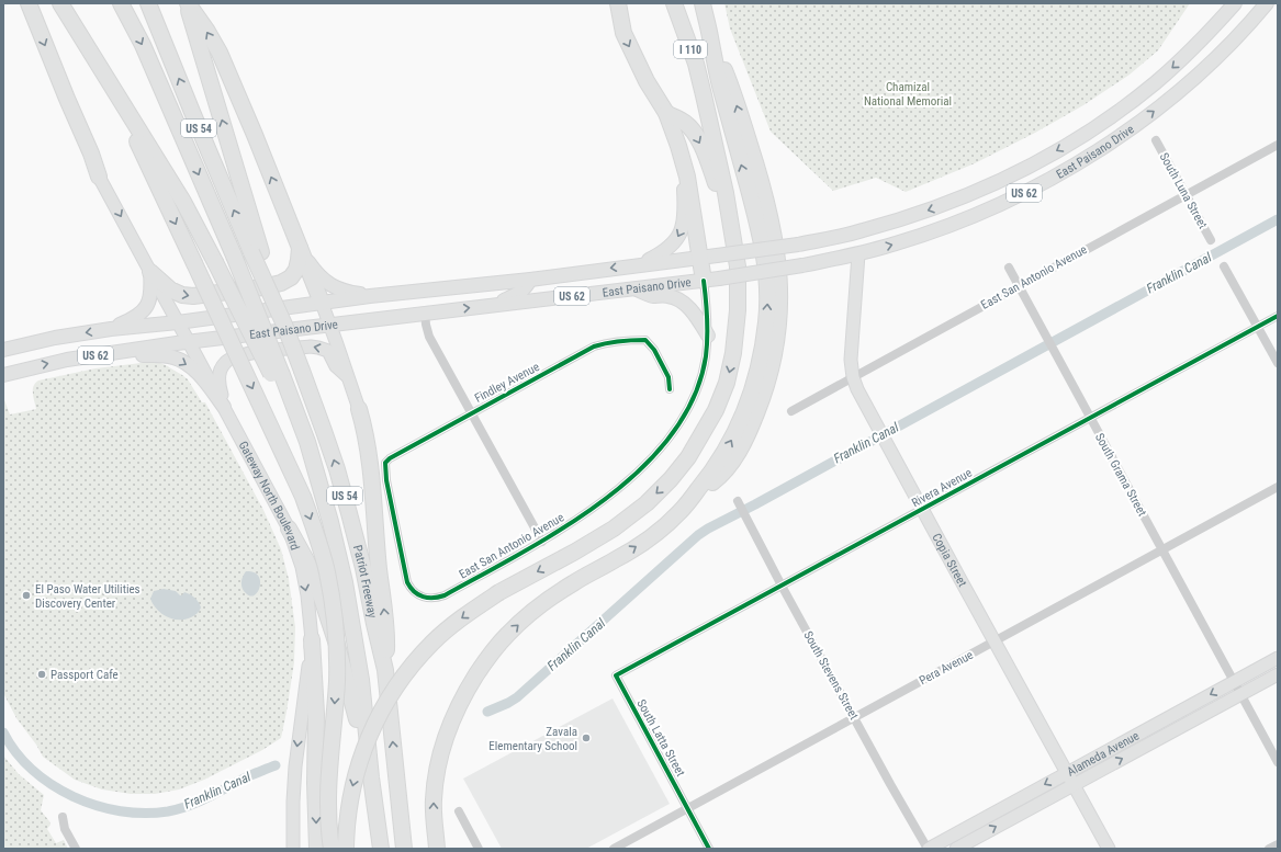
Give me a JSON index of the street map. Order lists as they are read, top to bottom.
{
  "streets": {
    "highway": ["I 110", "US 54", "Patriot Freeway"],
    "main road": [
      "East Paisano Drive",
      "US 62",
      "Gateway North Boulevard",
      "Copia Street",
      "Alameda Avenue"
    ],
    "street": [
      "South Luna Street",
      "East San Antonio Avenue",
      "Findley Avenue",
      "South Grama Street",
      "Rivera Avenue",
      "Pera Avenue",
      "South Stevens Street",
      "South Latta Street"
    ]
  },
  "crossings": [
    ["US 54", "Patriot Freeway"],
    ["East Paisano Drive", "East San Antonio Avenue"],
    ["East Paisano Drive", "Gateway North Boulevard"],
    ["East Paisano Drive", "Copia Street"],
    ["South Luna Street", "East San Antonio Avenue"],
    ["East San Antonio Avenue", "Findley Avenue"],
    ["East San Antonio Avenue", "South Grama Street"],
    ["East San Antonio Avenue", "Copia Street"],
    ["South Grama Street", "Rivera Avenue"],
    ["South Grama Street", "Pera Avenue"],
    ["South Grama Street", "Alameda Avenue"],
    ["Rivera Avenue", "Copia Street"],
    ["Rivera Avenue", "South Stevens Street"],
    ["Rivera Avenue", "South Latta Street"],
    ["Copia Street", "Pera Avenue"],
    ["Copia Street", "Alameda Avenue"],
    ["Pera Avenue", "South Stevens Street"],
    ["Pera Avenue", "South Latta Street"],
    ["South Stevens Street", "Alameda Avenue"]
  ],
  "one_way": ["Gateway North Boulevard"],
  "water": ["Franklin Canal"],
  "parks": ["Chamizal National Memorial"],
  "places": ["El Paso Water Utilities Discovery Center", "Passport Cafe", "Zavala Elementary School"]
}
